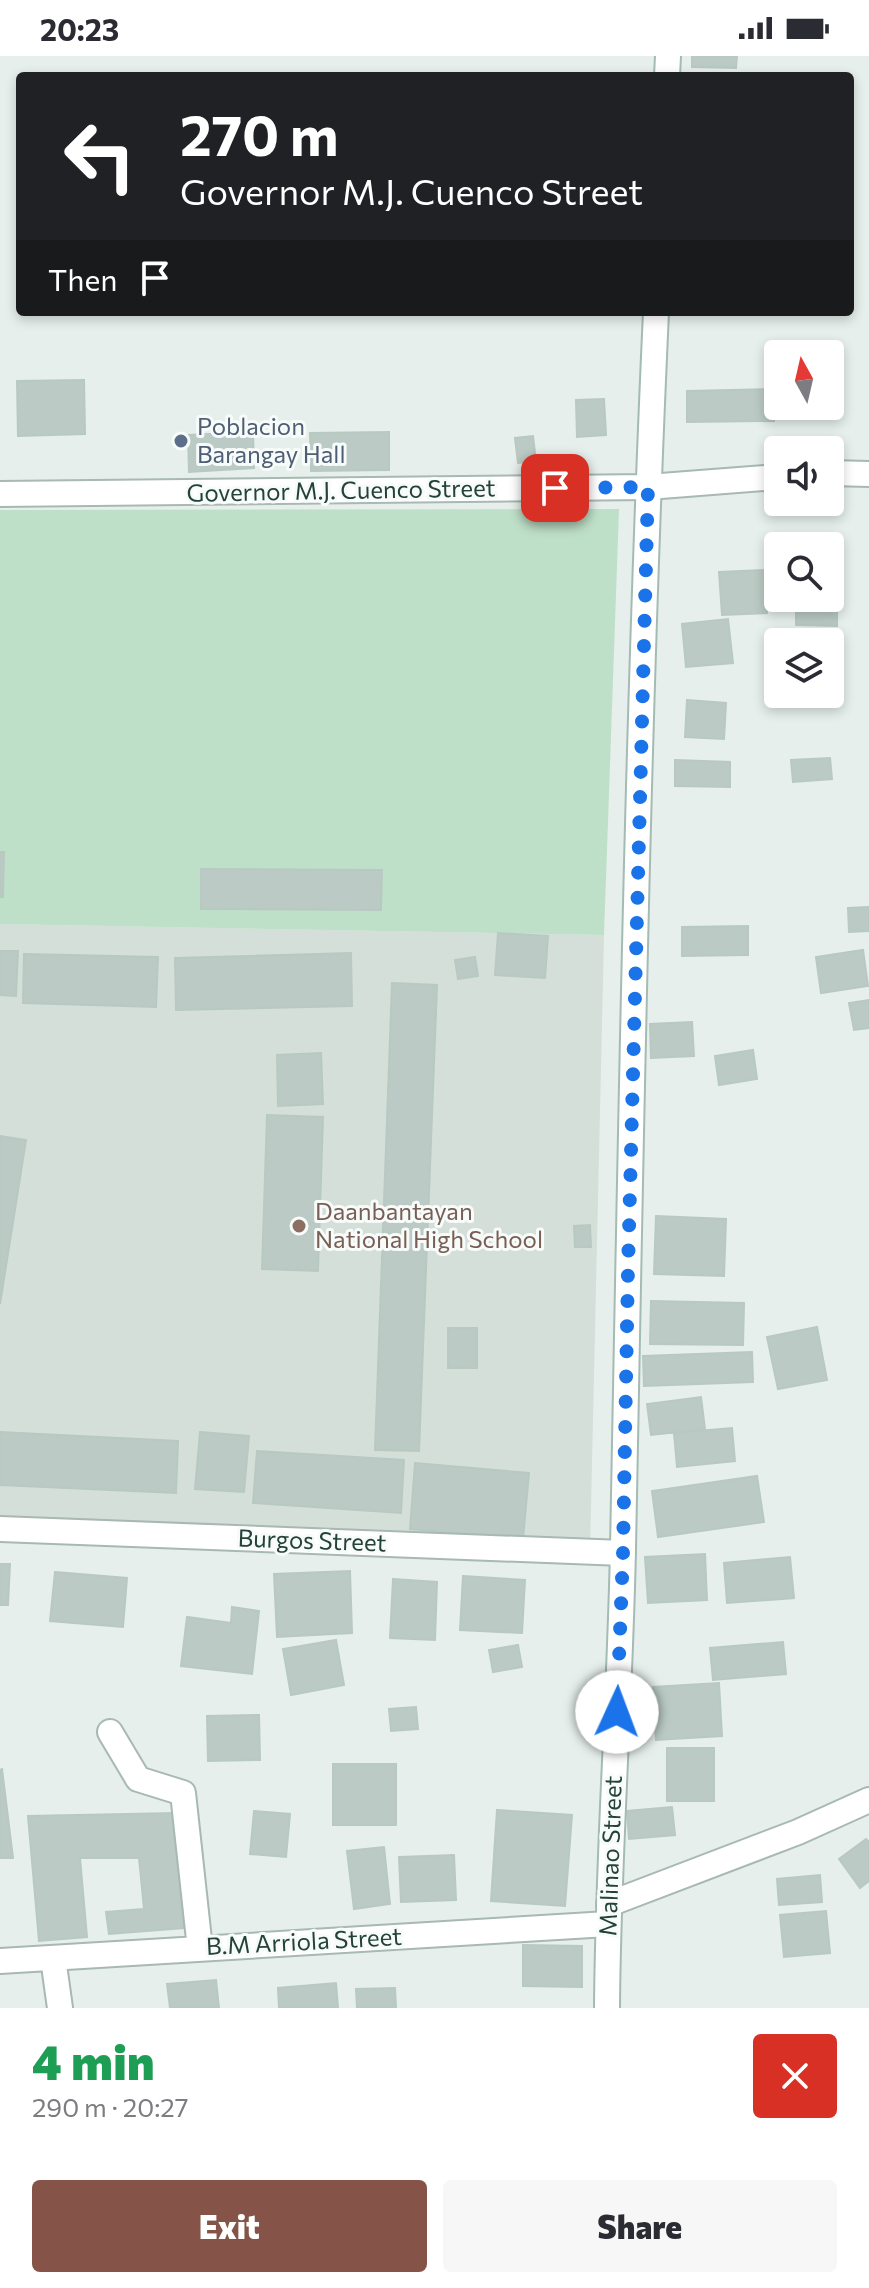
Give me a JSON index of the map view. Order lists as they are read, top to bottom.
{
  "streets": {
    "street": [
      "Governor M.J. Cuenco Street",
      "Burgos Street",
      "Malinao Street",
      "B.M Arriola Street"
    ]
  },
  "crossings": [
    ["Governor M.J. Cuenco Street", "Malinao Street"],
    ["Burgos Street", "Malinao Street"],
    ["Malinao Street", "B.M Arriola Street"]
  ],
  "places": ["Poblacion Barangay Hall", "Daanbantayan National High School"],
  "north": "top",
  "page": {
    "status": "20:23",
    "turn": ["270 m", "Governor M.J. Cuenco Street"],
    "then": "Then",
    "heading": ["4 min", "290 m · 20:27"],
    "buttons": ["Exit", "Share"]
  }
}
